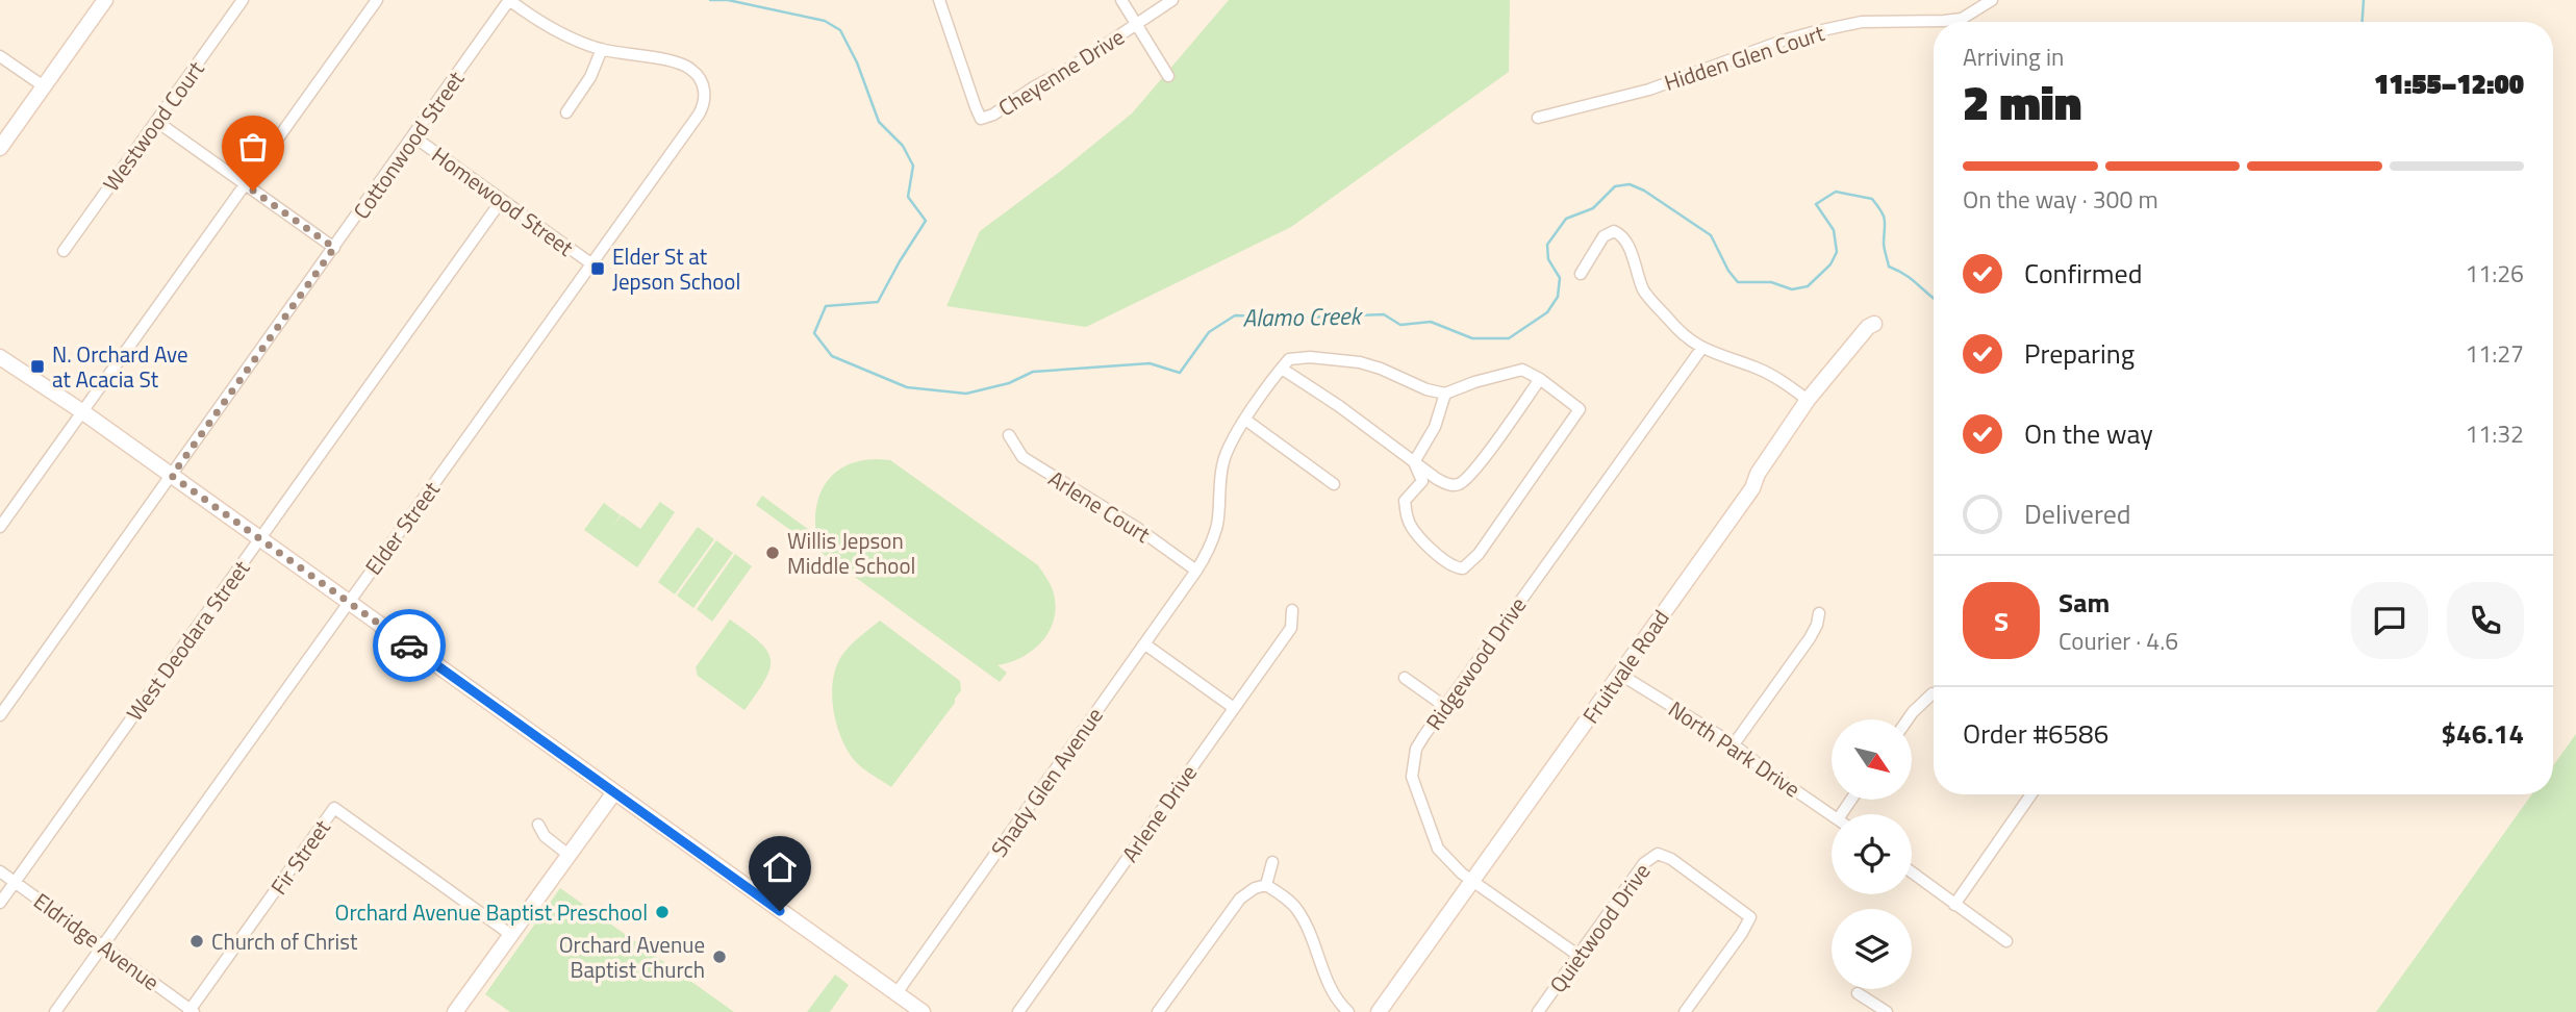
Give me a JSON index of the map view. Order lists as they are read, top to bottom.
{
  "streets": {
    "street": [
      "Hidden Glen Court",
      "Cheyenne Drive",
      "Westwood Court",
      "Cottonwood Street",
      "Homewood Street",
      "Arlene Court",
      "Elder Street",
      "West Deodara Street",
      "Ridgewood Drive",
      "Fruitvale Road",
      "North Park Drive",
      "Shady Glen Avenue",
      "Arlene Drive",
      "Fir Street",
      "Quietwood Drive",
      "Eldridge Avenue"
    ]
  },
  "crossings": [
    ["Cottonwood Street", "Homewood Street"],
    ["Homewood Street", "Elder Street"],
    ["Homewood Street", "West Deodara Street"],
    ["Arlene Court", "Shady Glen Avenue"],
    ["Elder Street", "Eldridge Avenue"],
    ["West Deodara Street", "Eldridge Avenue"],
    ["Ridgewood Drive", "Fruitvale Road"],
    ["Ridgewood Drive", "Quietwood Drive"],
    ["Fruitvale Road", "North Park Drive"],
    ["Fir Street", "Eldridge Avenue"]
  ],
  "water": ["Alamo Creek"],
  "places": {
    "transit": ["Elder St at Jepson School", "N. Orchard Ave at Acacia St"],
    "other": [
      "Willis Jepson Middle School",
      "Orchard Avenue Baptist Preschool",
      "Church of Christ",
      "Orchard Avenue Baptist Church"
    ]
  },
  "north": "bottom right",
  "page": {
    "heading": ["2 min", "Arriving in", "11:55–12:00"],
    "panel": [
      "Sam",
      "Courier · 4.6",
      "Order #6586",
      "$46.14"
    ],
    "bar": "On the way · 300 m",
    "list": [
      ["Confirmed", "11:26"],
      ["Preparing", "11:27"],
      ["On the way", "11:32"],
      "Delivered"
    ],
    "round": "S"
  }
}
